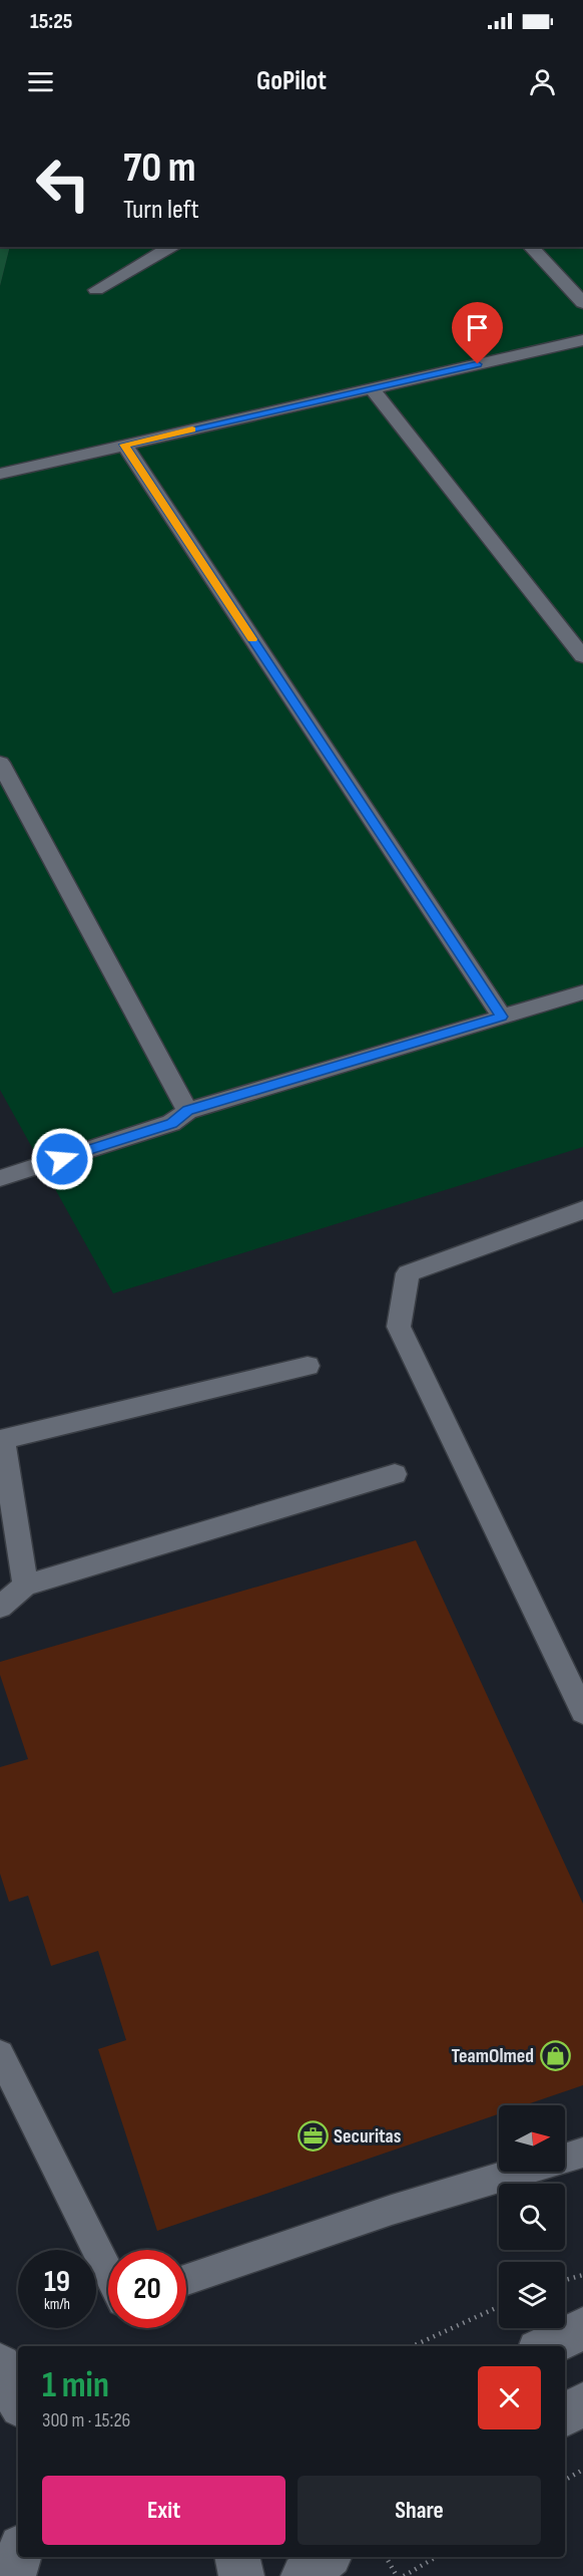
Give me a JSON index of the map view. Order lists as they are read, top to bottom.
{
  "places": {
    "shop": ["TeamOlmed"],
    "office": ["Securitas"]
  },
  "north": "right",
  "page": {
    "status": "15:25",
    "header": "GoPilot",
    "turn": ["70 m", "Turn left"],
    "speed": "19 km/h",
    "limit": "20",
    "heading": ["1 min", "300 m · 15:26"],
    "buttons": ["Exit", "Share"]
  }
}
